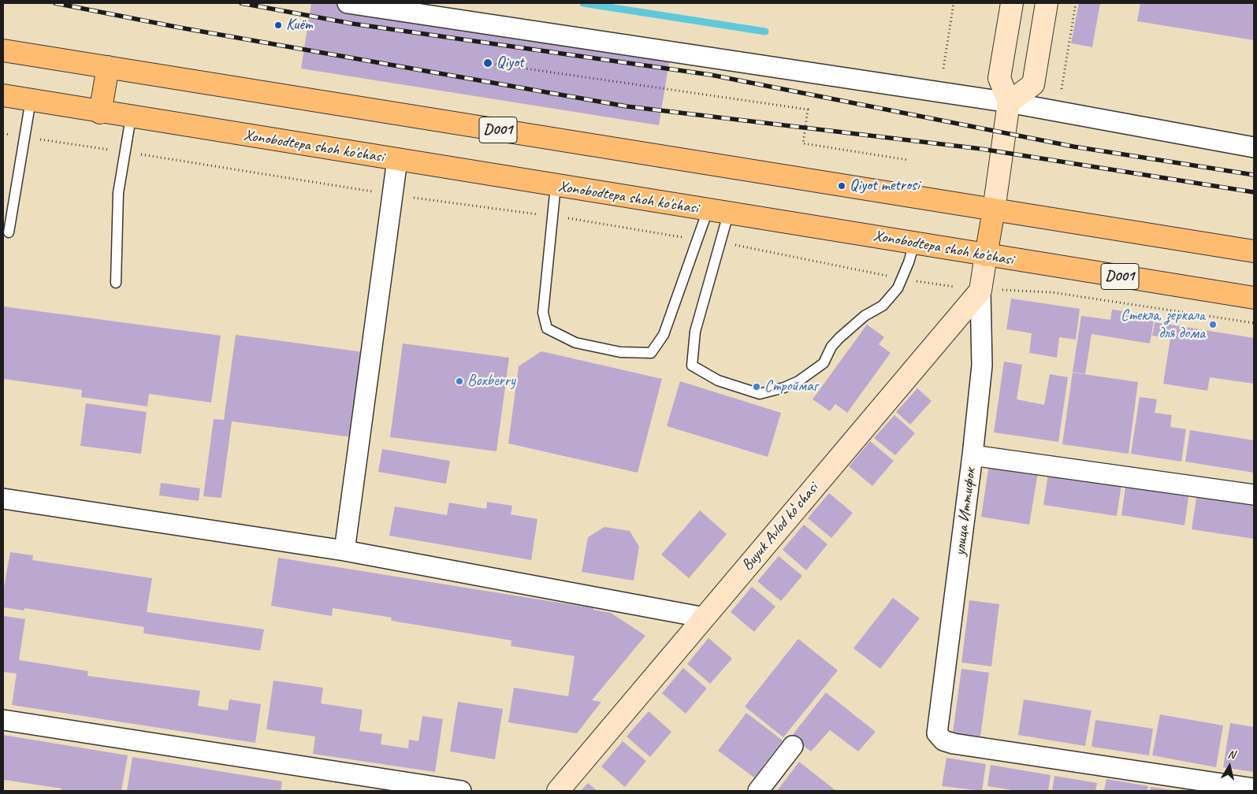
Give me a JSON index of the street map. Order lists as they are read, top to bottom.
{
  "streets": {
    "highway": ["D001", "Xonobodtepa shoh ko'chasi"],
    "street": ["улица Иттифок", "Buyuk Avlod koʻchasi"]
  },
  "crossings": [
    ["улица Иттифок", "Buyuk Avlod koʻchasi"]
  ],
  "places": [
    "Киёт",
    "Qiyot",
    "Qiyot metrosi",
    "Стекла, зеркала для дома",
    "Boxberry",
    "Строймаг"
  ],
  "north": "top"
}
